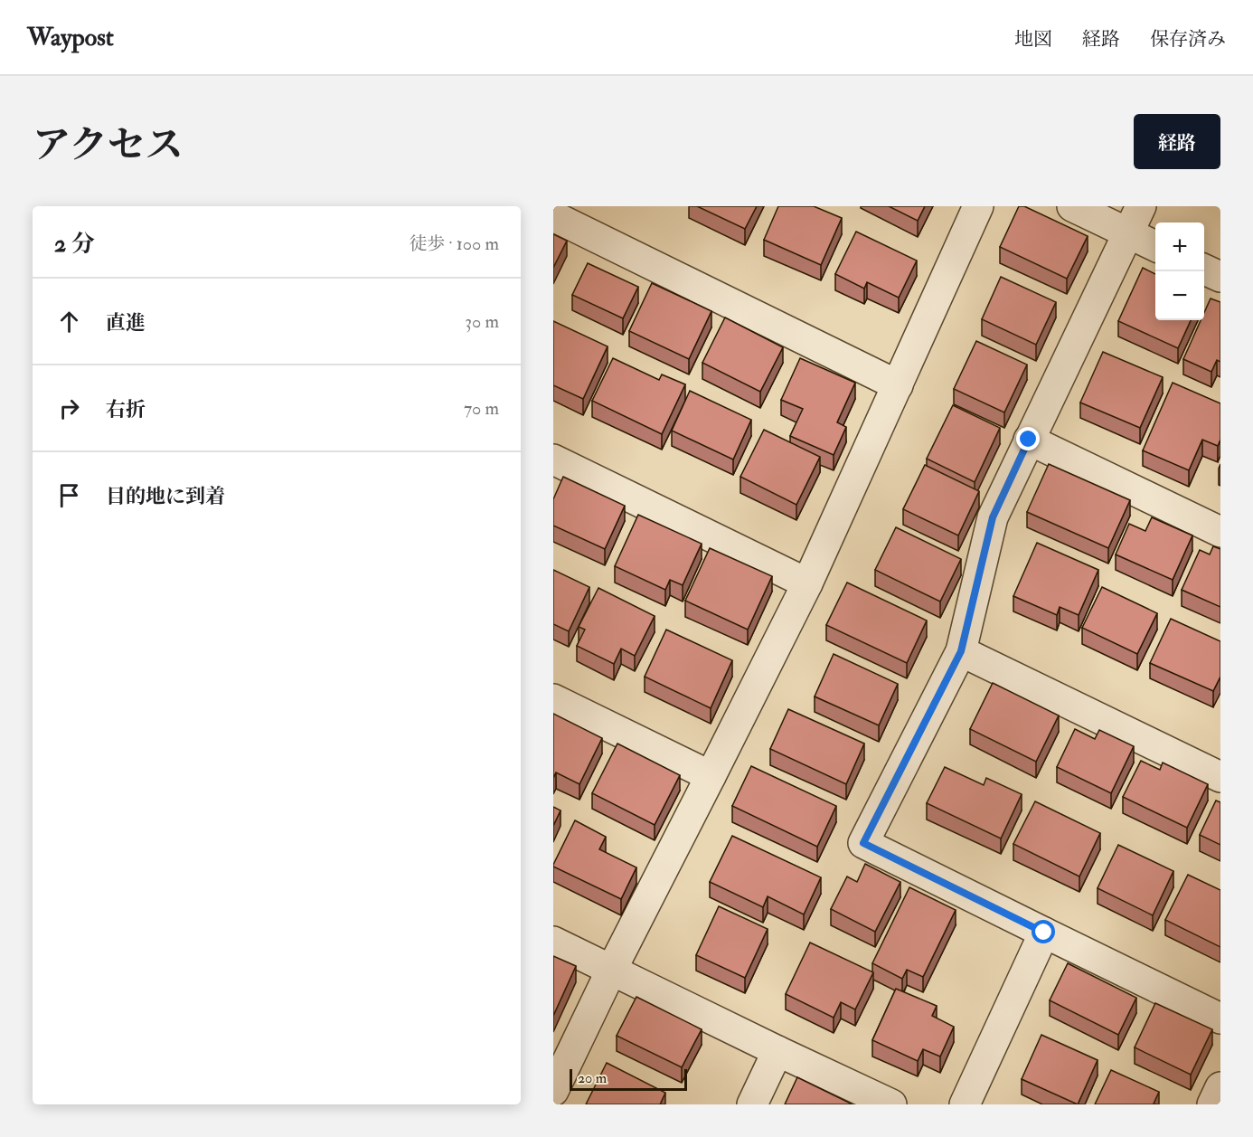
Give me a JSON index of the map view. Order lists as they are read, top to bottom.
{
  "scale_bar": "20 m",
  "page": {
    "header": "Waypost",
    "nav": ["地図", "経路", "保存済み"],
    "title": "アクセス",
    "buttons": "経路",
    "heading": ["2 分", "徒歩 · 100 m"],
    "map_buttons": ["+", "−"],
    "list": [
      ["直進", "30 m"],
      ["右折", "70 m"],
      "目的地に到着"
    ],
    "scale": "20 m"
  }
}
